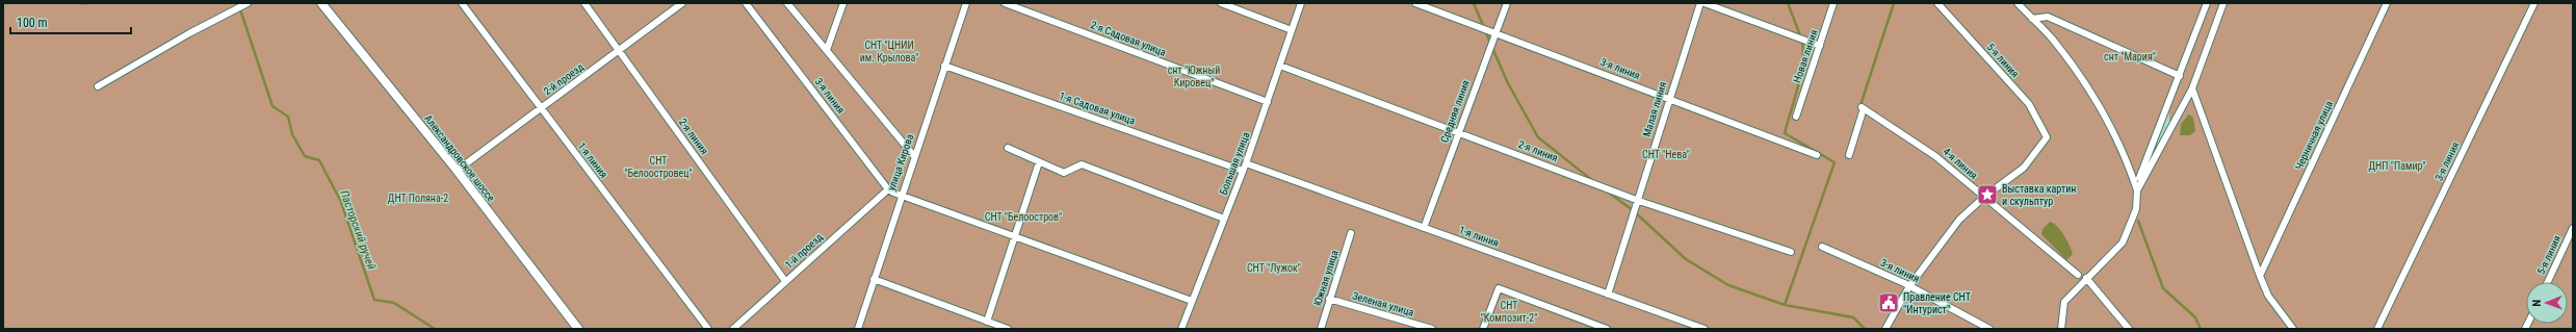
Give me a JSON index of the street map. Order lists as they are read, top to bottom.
{
  "streets": {
    "street": [
      "2-я Садовая улица",
      "Новая линия",
      "5-я линия",
      "3-я линия",
      "2-й проезд",
      "1-я Садовая улица",
      "Малая линия",
      "Средняя линия",
      "Черничная улица",
      "2-я линия",
      "Александровское шоссе",
      "1-я линия",
      "улица Кирова",
      "Большая улица",
      "4-я линия",
      "1-й проезд",
      "Южная улица",
      "Зеленая улица"
    ]
  },
  "crossings": [
    ["2-я Садовая улица", "Большая улица"],
    ["5-я линия", "4-я линия"],
    ["3-я линия", "Малая линия"],
    ["3-я линия", "Средняя линия"],
    ["3-я линия", "улица Кирова"],
    ["3-я линия", "Большая улица"],
    ["3-я линия", "1-й проезд"],
    ["2-й проезд", "2-я линия"],
    ["2-й проезд", "Александровское шоссе"],
    ["2-й проезд", "1-я линия"],
    ["1-я Садовая улица", "улица Кирова"],
    ["1-я Садовая улица", "Большая улица"],
    ["Малая линия", "2-я линия"],
    ["Малая линия", "1-я линия"],
    ["Средняя линия", "2-я линия"],
    ["Средняя линия", "1-я линия"],
    ["2-я линия", "Большая улица"],
    ["2-я линия", "1-й проезд"],
    ["1-я линия", "Большая улица"],
    ["Южная улица", "Зеленая улица"]
  ],
  "water": ["Пасторский ручей"],
  "parks": [
    "СНТ \"ЦНИИ им. Крылова\"",
    "снт \"Мария\"",
    "снт \"Южный Кировец\"",
    "СНТ \"Нева\"",
    "СНТ \"Белоостровец\"",
    "ДНП \"Памир\"",
    "ДНТ Поляна-2",
    "СНТ \"Белоостров\"",
    "СНТ \"Лужок\"",
    "СНТ \"Композит-2\""
  ],
  "places": {
    "place": ["Выставка картин и скульптур"],
    "public building": ["Правление СНТ \"Интурист\""]
  },
  "scale_bar": "100 m",
  "north": "left"
}
